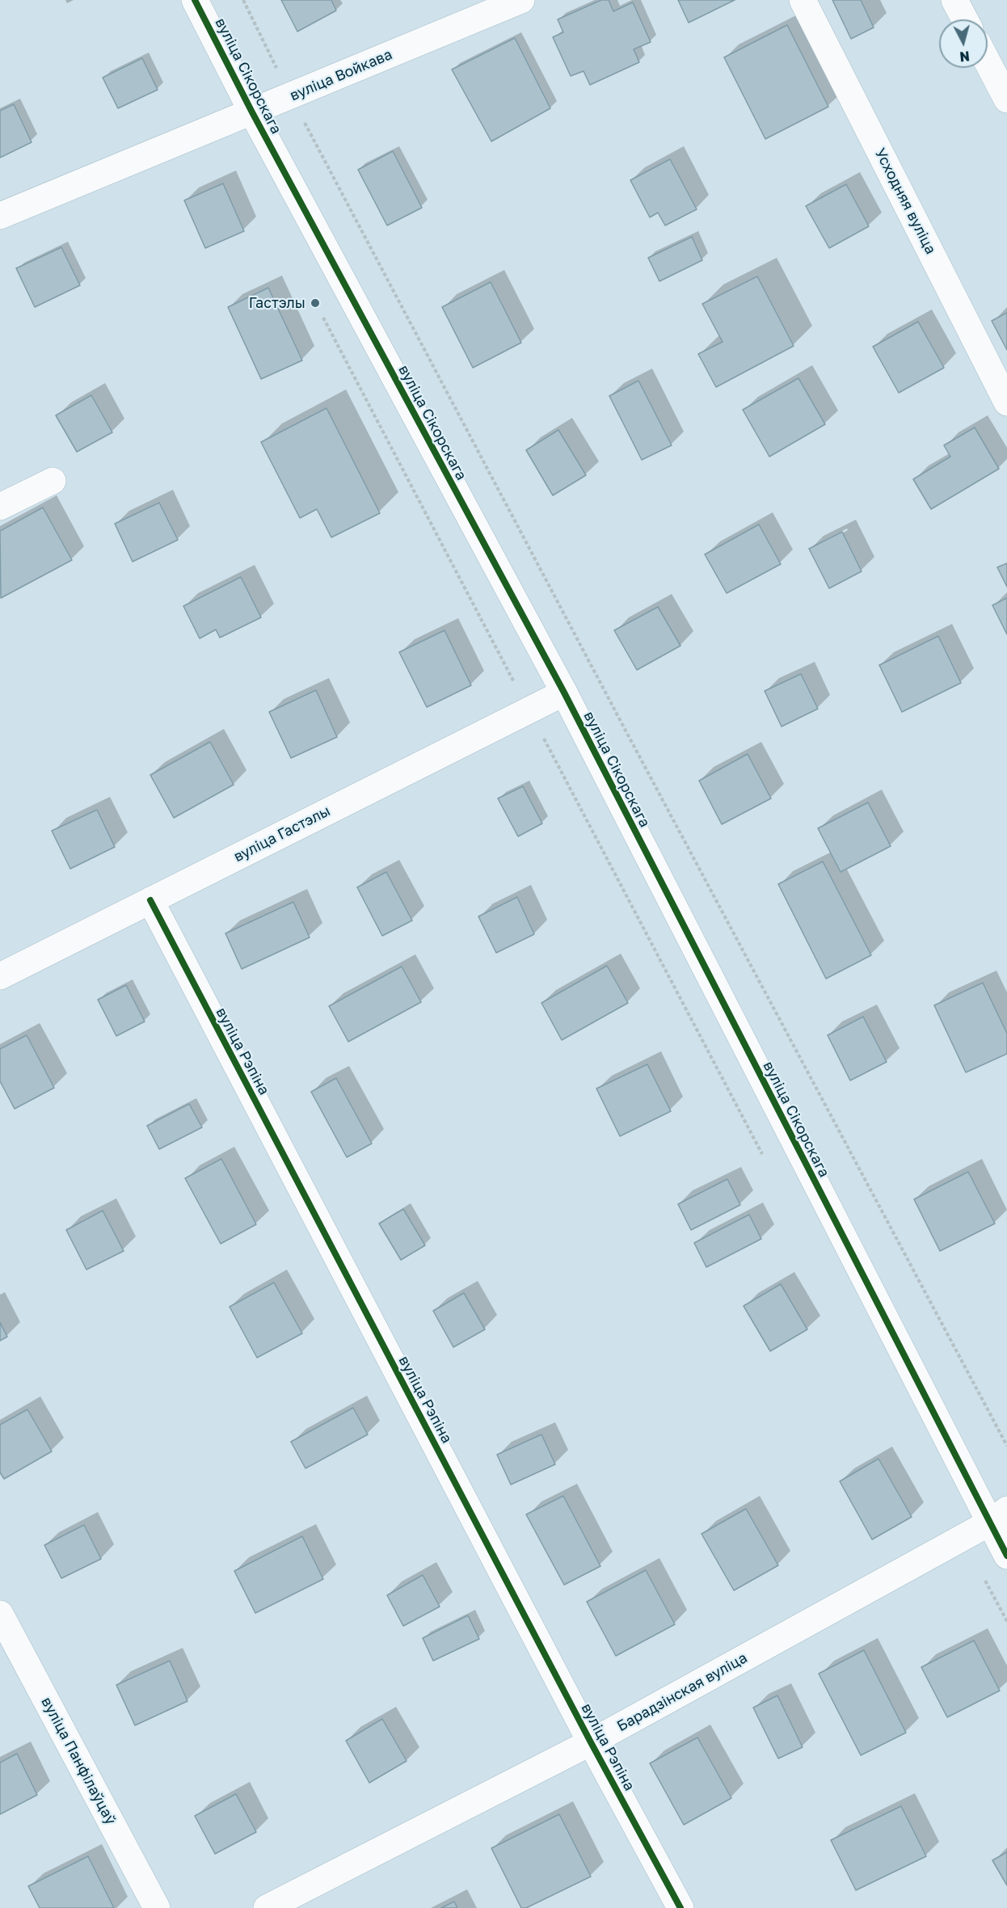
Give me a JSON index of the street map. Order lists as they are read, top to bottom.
{
  "streets": {
    "street": [
      "вуліца Войкава",
      "вуліца Сікорскага",
      "Усходняя вуліца",
      "вуліца Гастэлы",
      "вуліца Рэпіна",
      "Барадзінская вуліца",
      "вуліца Панфілаўцаў"
    ]
  },
  "crossings": [
    ["вуліца Войкава", "вуліца Сікорскага"],
    ["вуліца Сікорскага", "вуліца Гастэлы"],
    ["вуліца Сікорскага", "Барадзінская вуліца"],
    ["вуліца Гастэлы", "вуліца Рэпіна"],
    ["вуліца Рэпіна", "Барадзінская вуліца"]
  ],
  "places": ["Гастэлы"],
  "north": "bottom"
}
